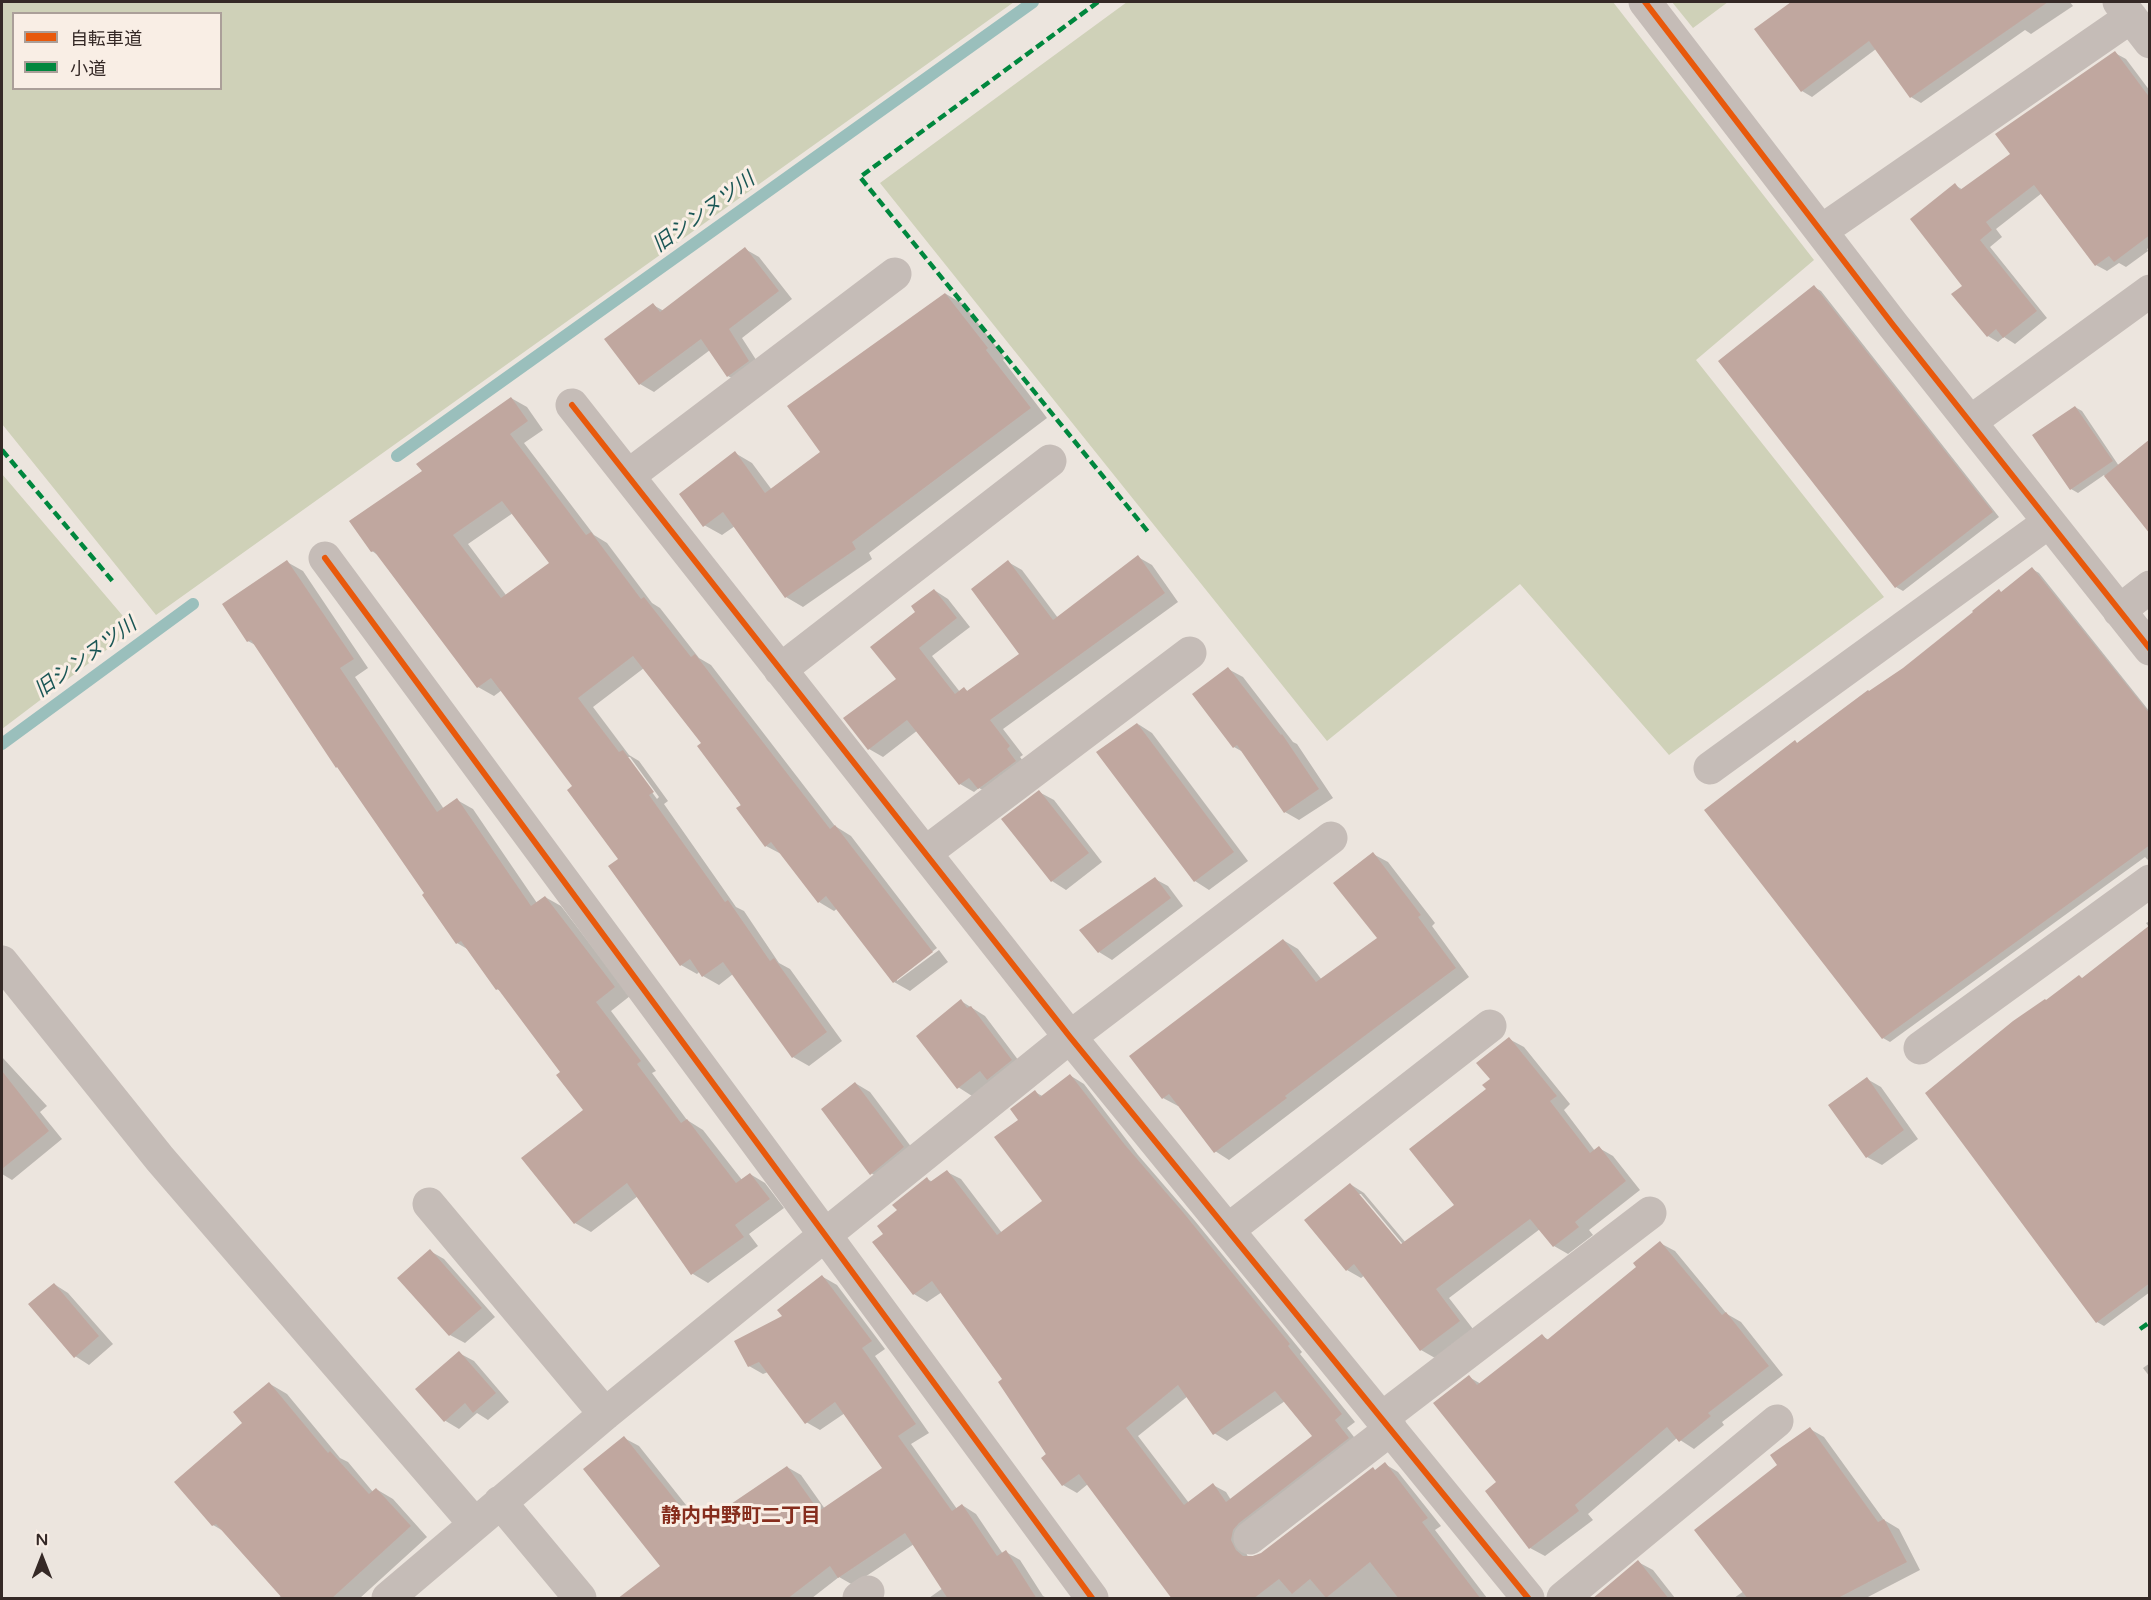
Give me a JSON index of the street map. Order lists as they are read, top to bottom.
{
  "districts": ["静内中野町二丁目"],
  "water": ["旧シンヌツ川"],
  "legend": ["自転車道", "小道"],
  "north": "top"
}
